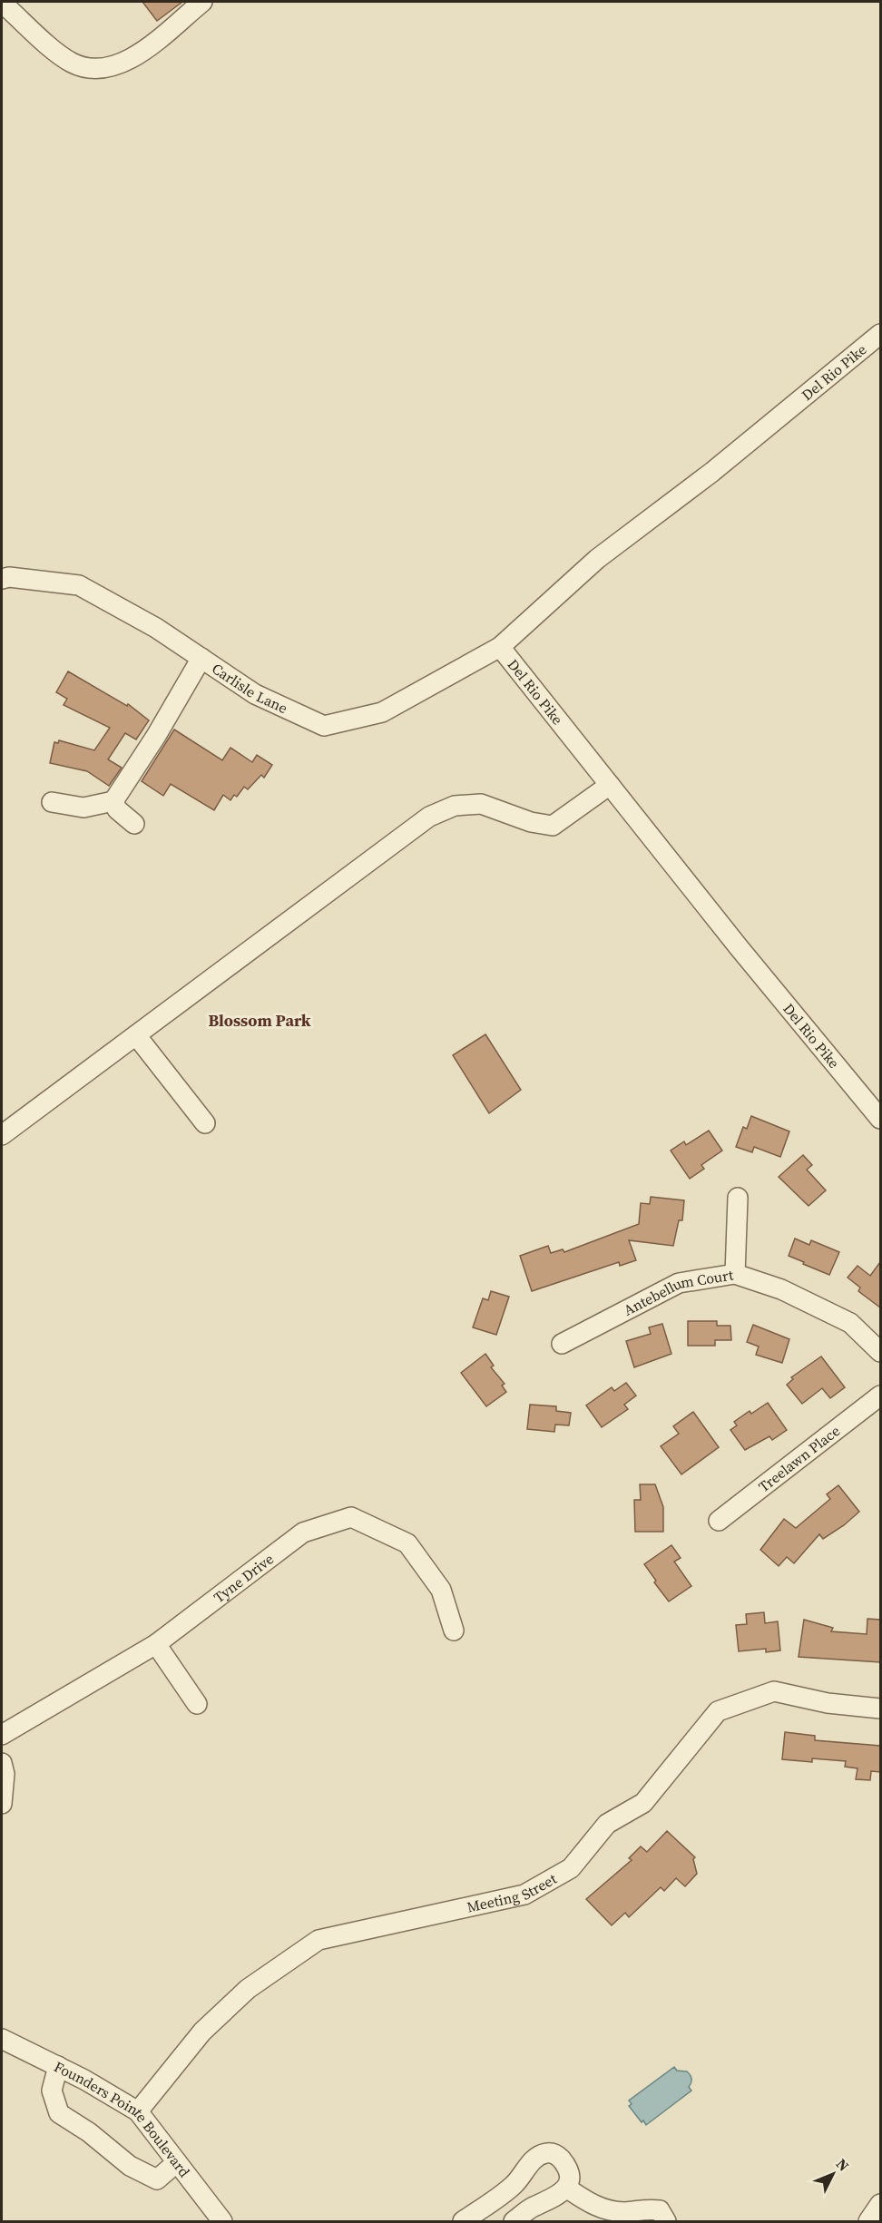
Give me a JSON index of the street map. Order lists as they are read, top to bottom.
{
  "streets": {
    "street": [
      "Del Rio Pike",
      "Carlisle Lane",
      "Antebellum Court",
      "Treelawn Place",
      "Tyne Drive",
      "Meeting Street",
      "Founders Pointe Boulevard"
    ]
  },
  "crossings": [
    ["Del Rio Pike", "Carlisle Lane"],
    ["Meeting Street", "Founders Pointe Boulevard"]
  ],
  "districts": ["Blossom Park"],
  "north": "top right"
}
